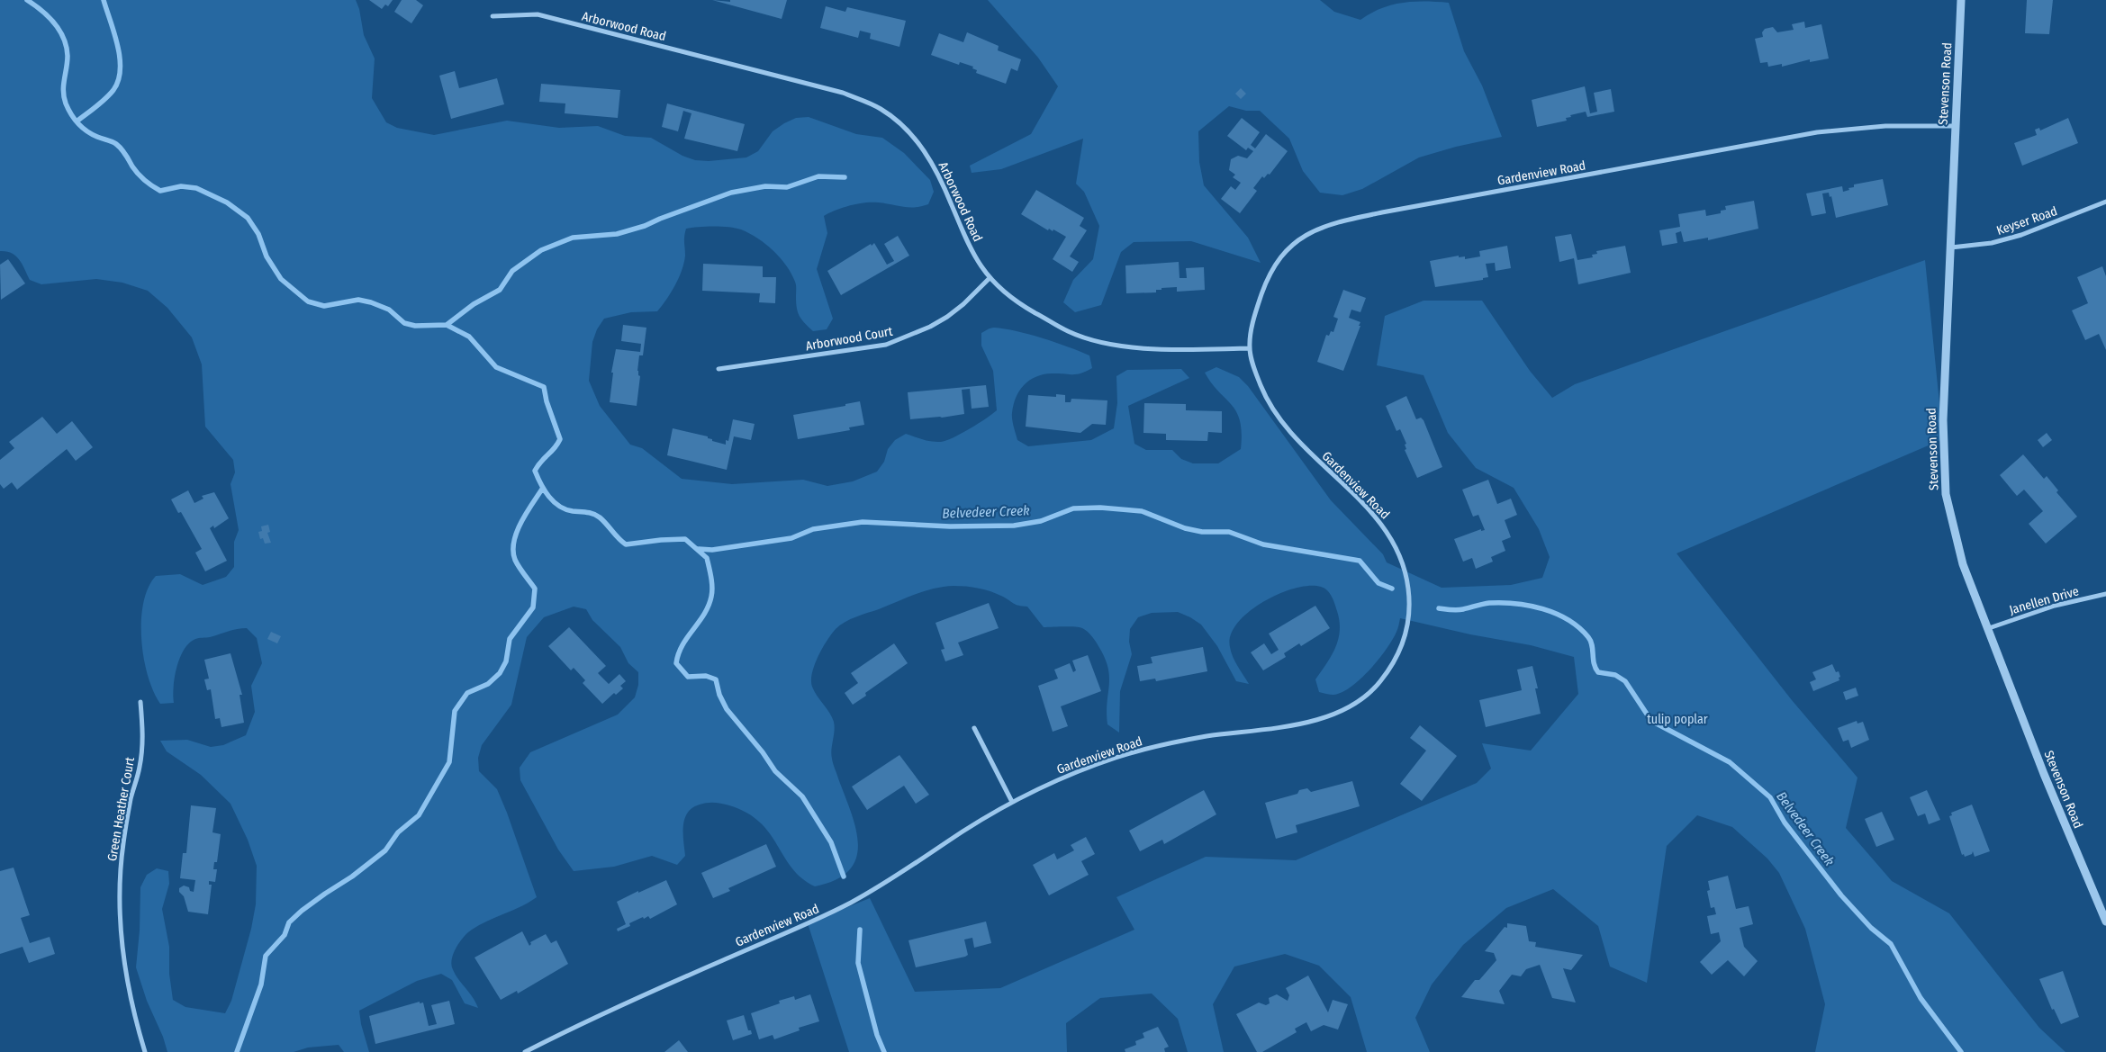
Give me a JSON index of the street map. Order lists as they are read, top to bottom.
{
  "streets": {
    "street": [
      "Arborwood Road",
      "Stevenson Road",
      "Gardenview Road",
      "Keyser Road",
      "Arborwood Court",
      "Janellen Drive",
      "Green Heather Court"
    ]
  },
  "crossings": [
    ["Arborwood Road", "Gardenview Road"],
    ["Arborwood Road", "Arborwood Court"],
    ["Stevenson Road", "Gardenview Road"],
    ["Stevenson Road", "Keyser Road"],
    ["Stevenson Road", "Janellen Drive"]
  ],
  "water": ["Belvedeer Creek"],
  "parks": ["tulip poplar"]
}
